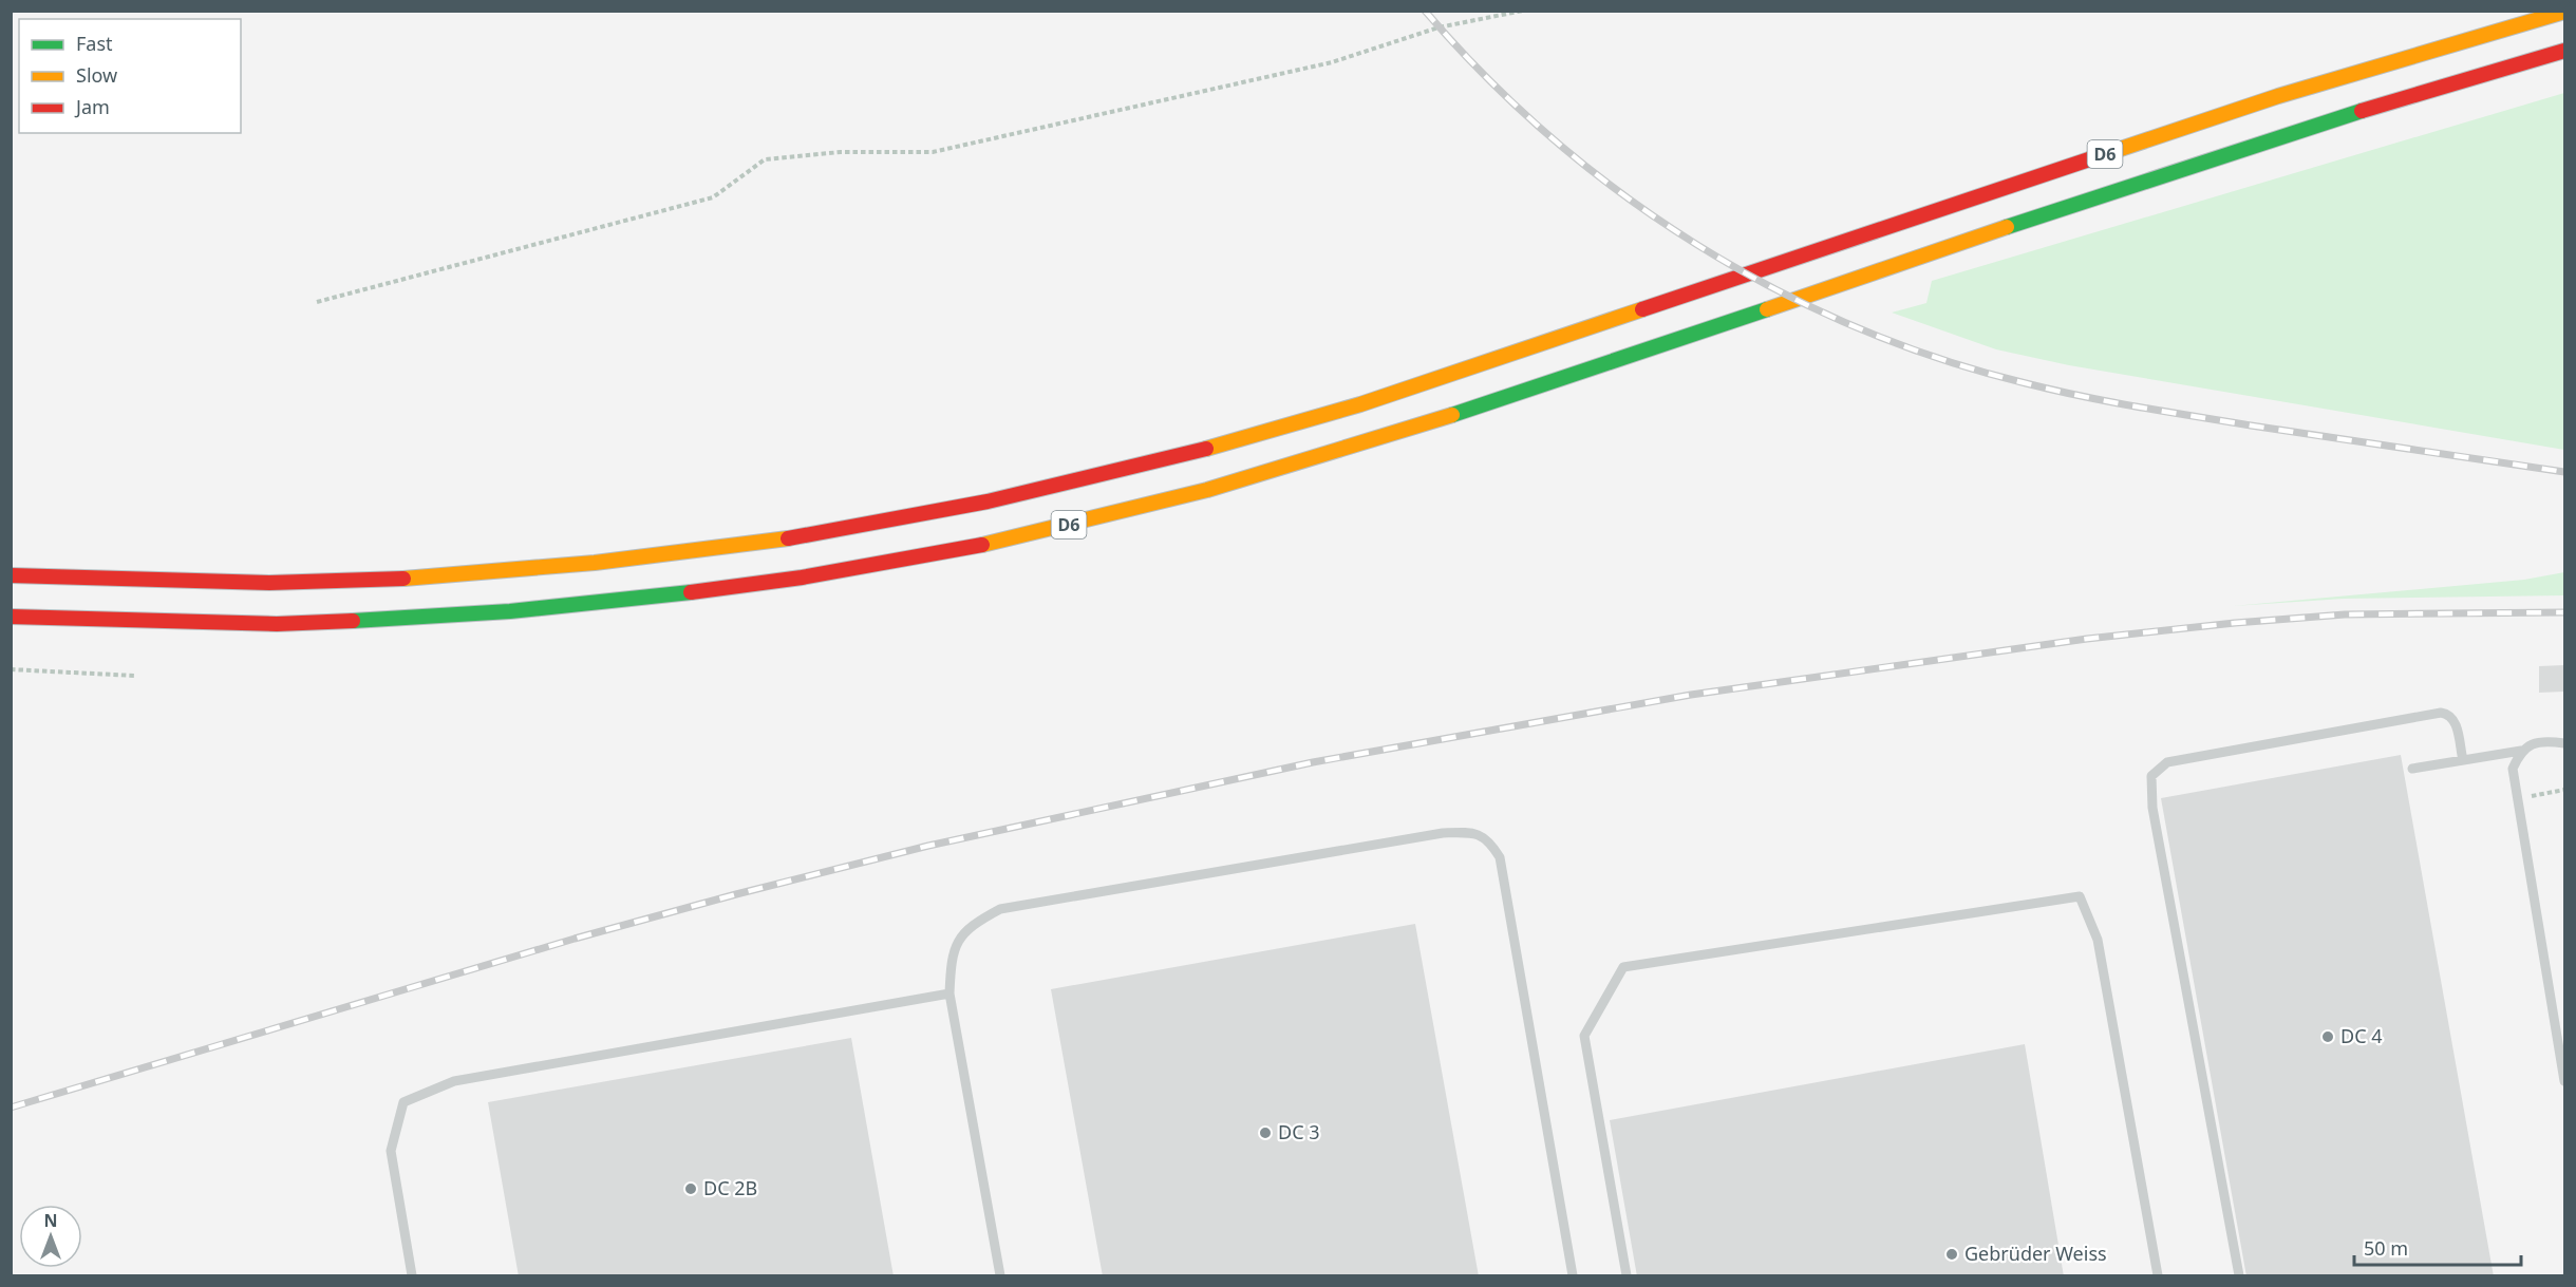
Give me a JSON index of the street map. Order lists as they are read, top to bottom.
{
  "streets": {
    "highway": ["D6"]
  },
  "places": [
    "DC 4",
    "DC 3",
    "DC 2B",
    "Gebrüder Weiss"
  ],
  "legend": ["Fast", "Slow", "Jam"],
  "scale_bar": "50 m",
  "north": "top"
}
